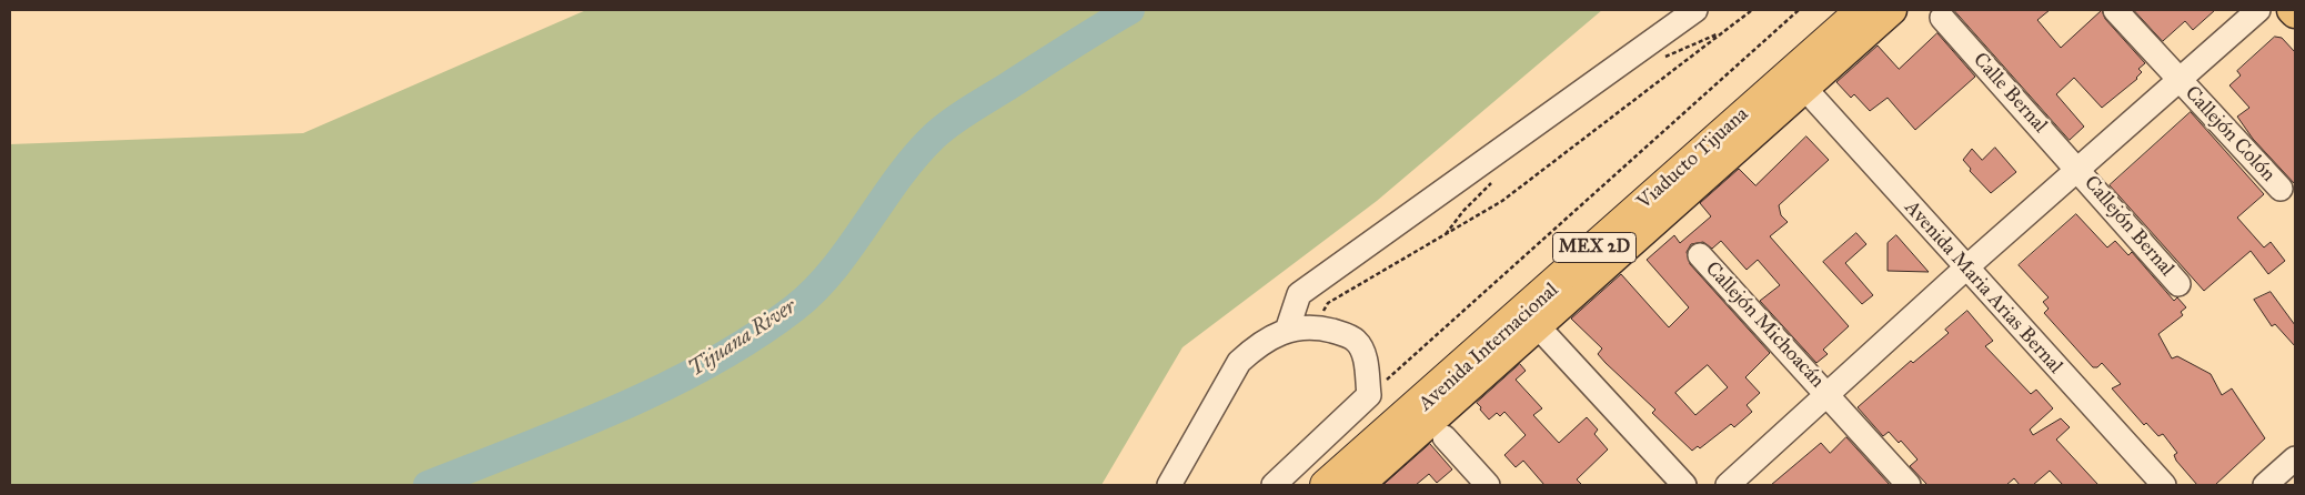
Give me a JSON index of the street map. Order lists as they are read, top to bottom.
{
  "streets": {
    "highway": ["Viaducto Tijuana", "MEX 2D", "Avenida Internacional"],
    "street": [
      "Calle Bernal",
      "Callejón Colón",
      "Callejón Bernal",
      "Avenida Maria Arias Bernal",
      "Callejón Michoacán"
    ]
  },
  "crossings": [
    ["Calle Bernal", "Callejón Bernal"],
    ["Avenida Maria Arias Bernal", "Avenida Internacional"]
  ],
  "water": ["Tijuana River"]
}
